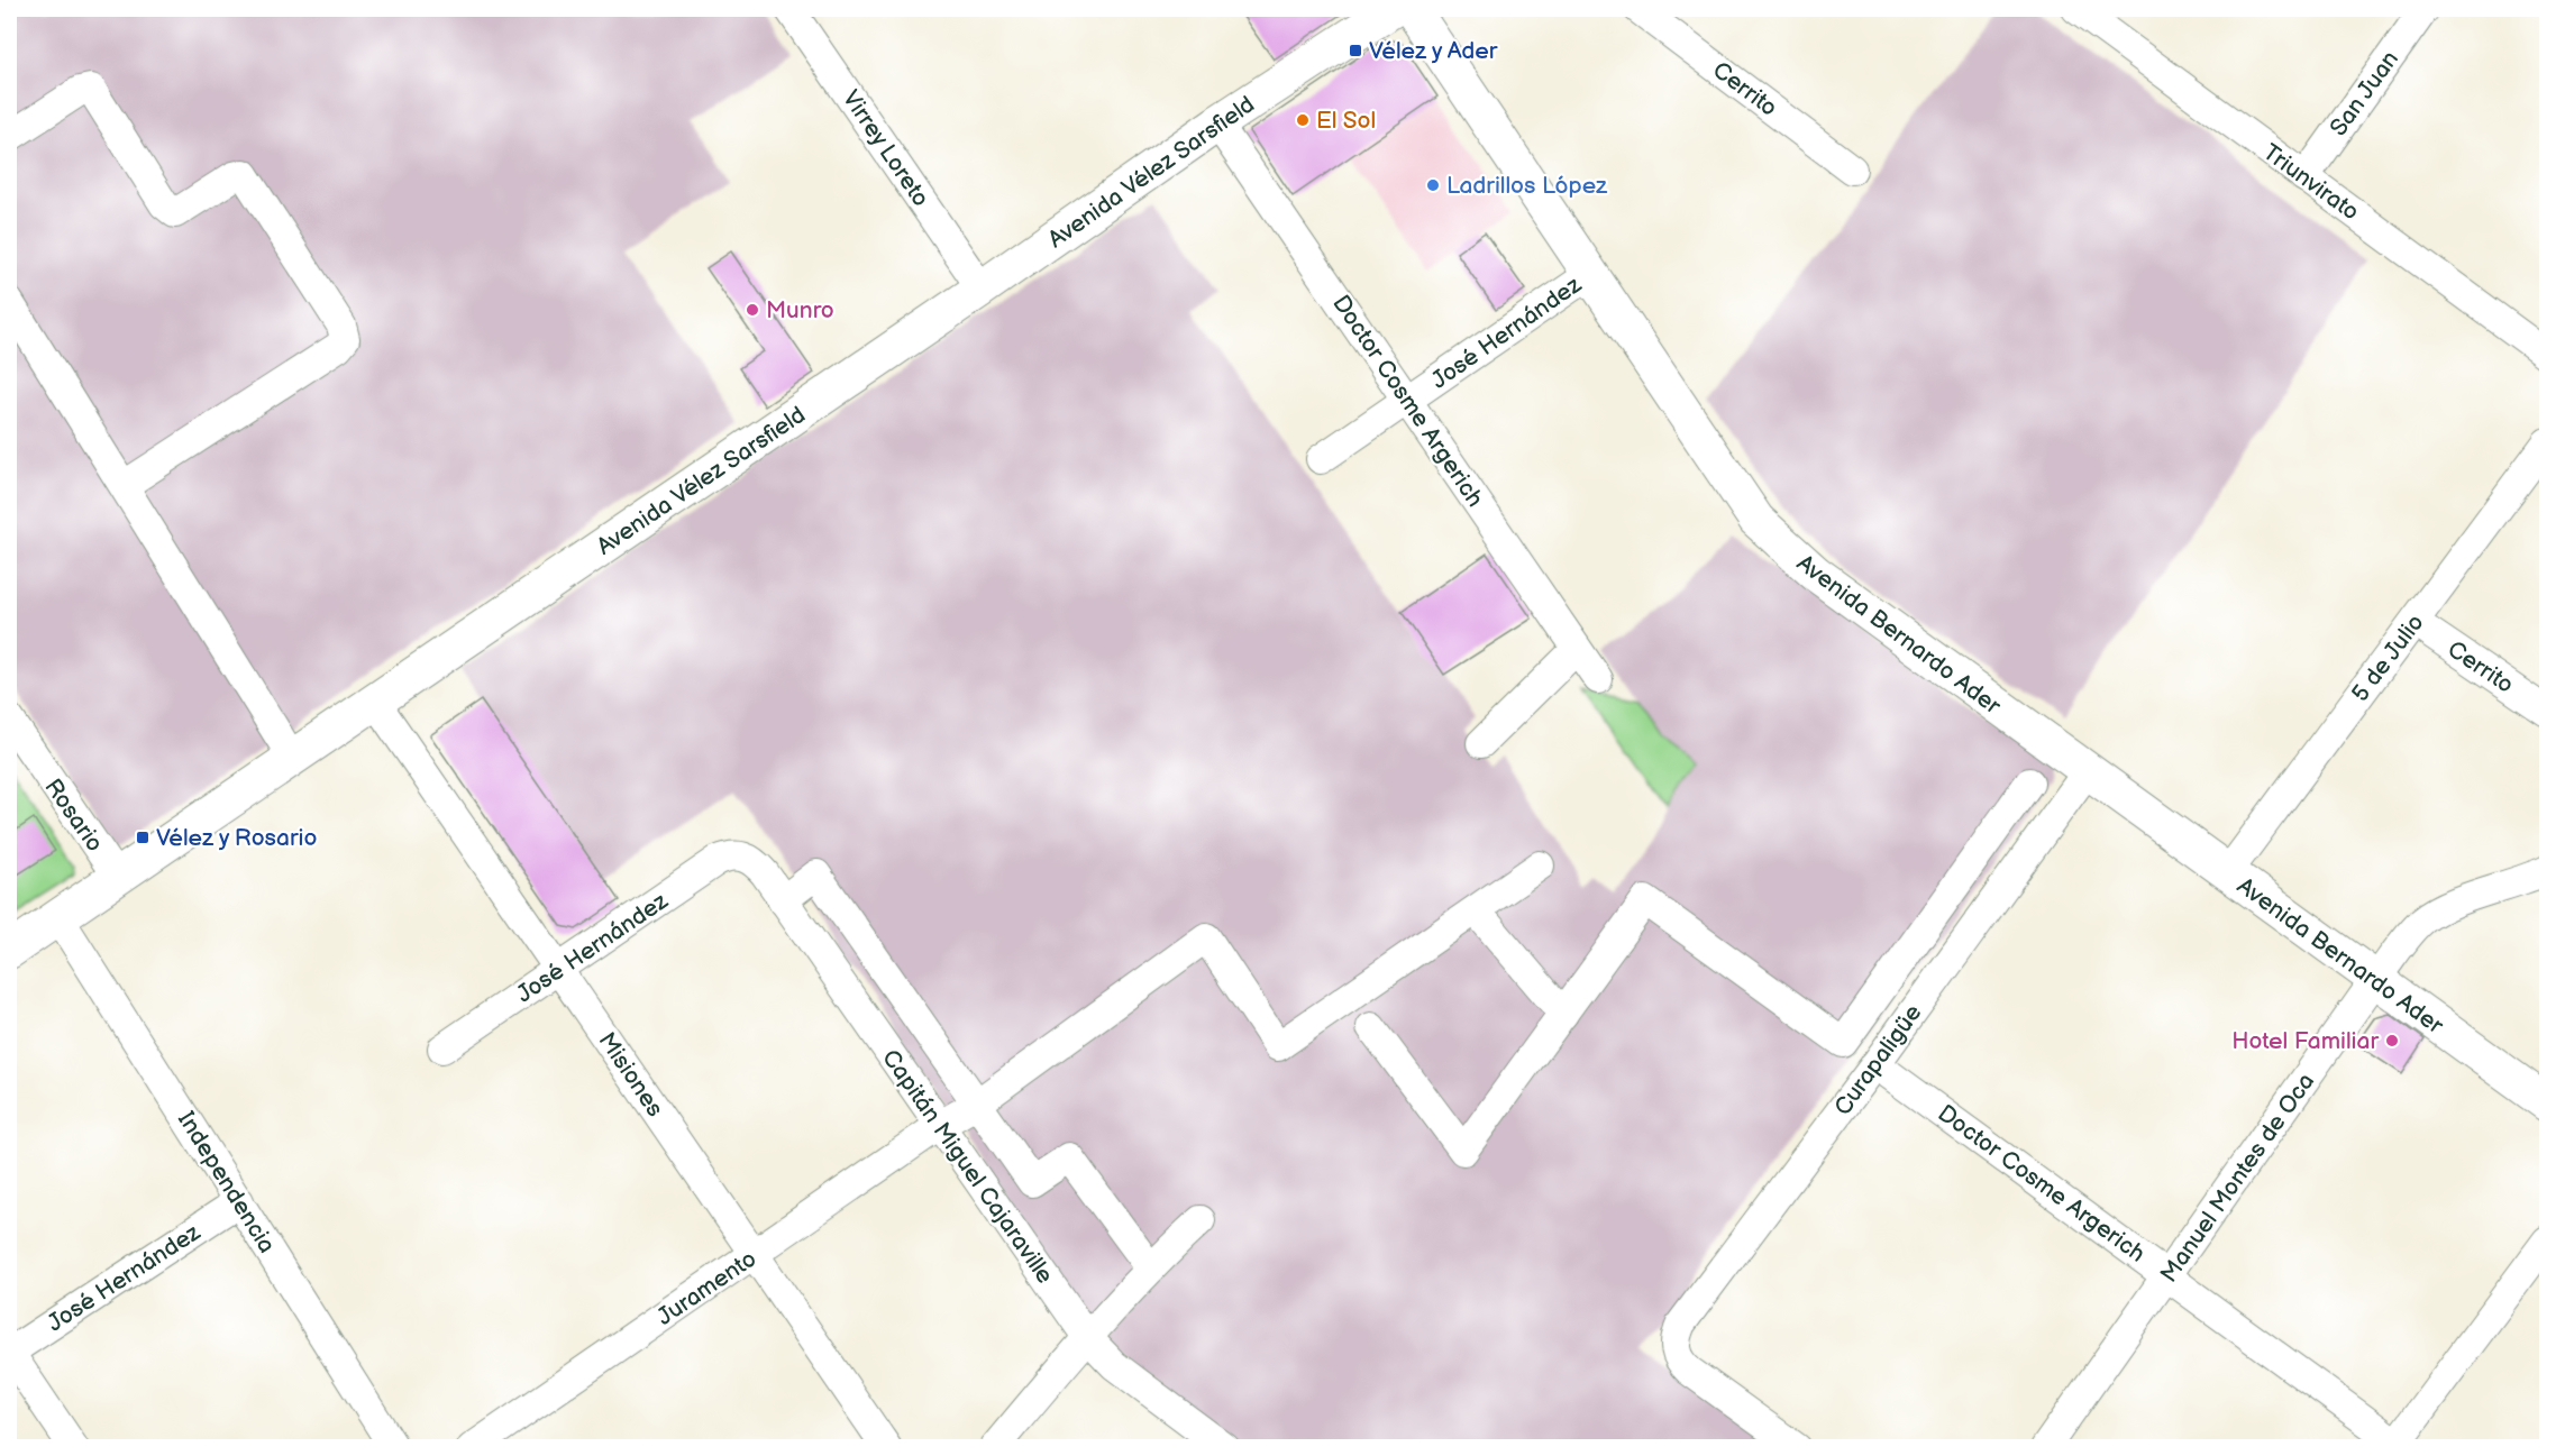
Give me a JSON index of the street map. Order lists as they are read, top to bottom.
{
  "streets": {
    "main road": ["Avenida Vélez Sarsfield", "Avenida Bernardo Ader"],
    "street": [
      "Cerrito",
      "San Juan",
      "Virrey Loreto",
      "Triunvirato",
      "José Hernández",
      "Doctor Cosme Argerich",
      "5 de Julio",
      "Rosario",
      "Curapaligüe",
      "Misiones",
      "Capitán Miguel Cajaraville",
      "Manuel Montes de Oca",
      "Independencia",
      "Juramento"
    ]
  },
  "crossings": [
    ["Cerrito", "5 de Julio"],
    ["San Juan", "Triunvirato"],
    ["Virrey Loreto", "Avenida Vélez Sarsfield"],
    ["Avenida Vélez Sarsfield", "Doctor Cosme Argerich"],
    ["Avenida Vélez Sarsfield", "Rosario"],
    ["Avenida Vélez Sarsfield", "Misiones"],
    ["Avenida Vélez Sarsfield", "Independencia"],
    ["José Hernández", "Doctor Cosme Argerich"],
    ["José Hernández", "Avenida Bernardo Ader"],
    ["José Hernández", "Misiones"],
    ["José Hernández", "Capitán Miguel Cajaraville"],
    ["José Hernández", "Independencia"],
    ["Doctor Cosme Argerich", "Curapaligüe"],
    ["Doctor Cosme Argerich", "Manuel Montes de Oca"],
    ["Avenida Bernardo Ader", "5 de Julio"],
    ["Avenida Bernardo Ader", "Curapaligüe"],
    ["Avenida Bernardo Ader", "Manuel Montes de Oca"],
    ["Misiones", "Juramento"],
    ["Capitán Miguel Cajaraville", "Juramento"]
  ],
  "places": {
    "transit": ["Vélez y Ader", "Vélez y Rosario"],
    "other": [
      "El Sol",
      "Ladrillos López",
      "Munro",
      "Hotel Familiar"
    ]
  }
}
